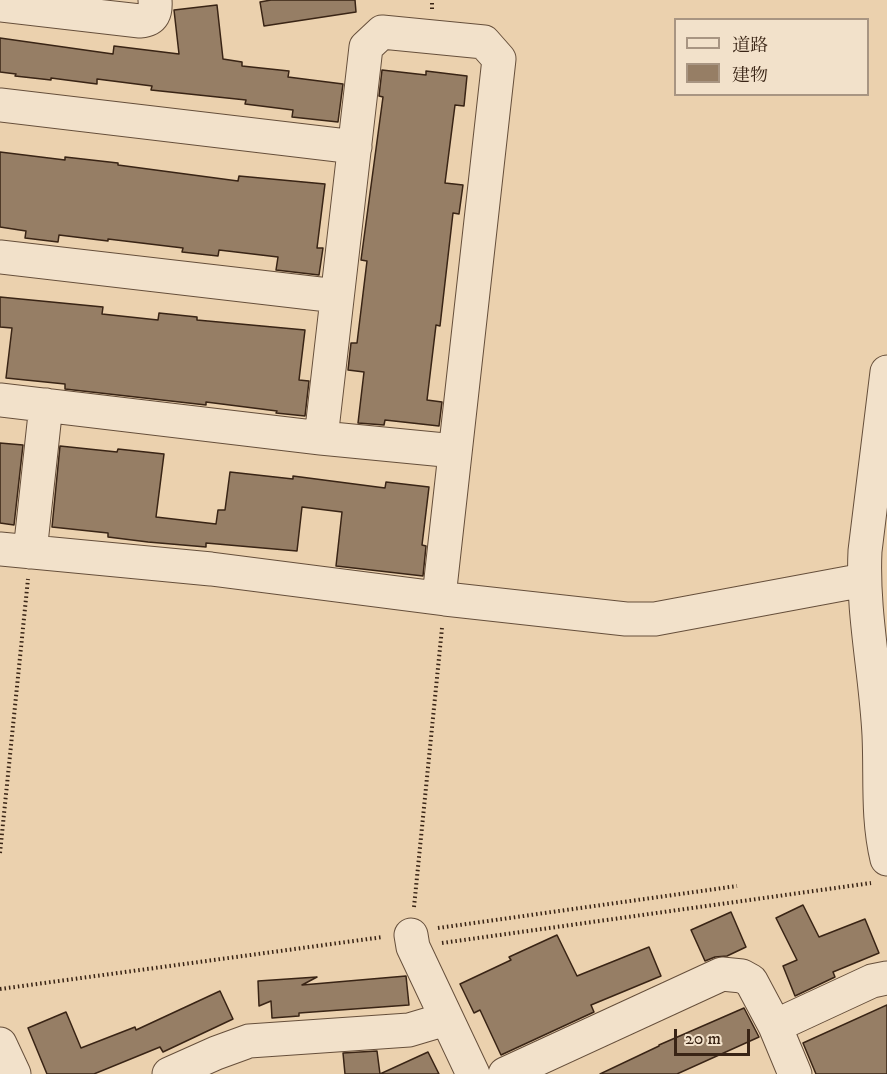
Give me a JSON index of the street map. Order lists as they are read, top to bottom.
{
  "legend": ["道路", "建物"],
  "scale_bar": "20 m"
}
